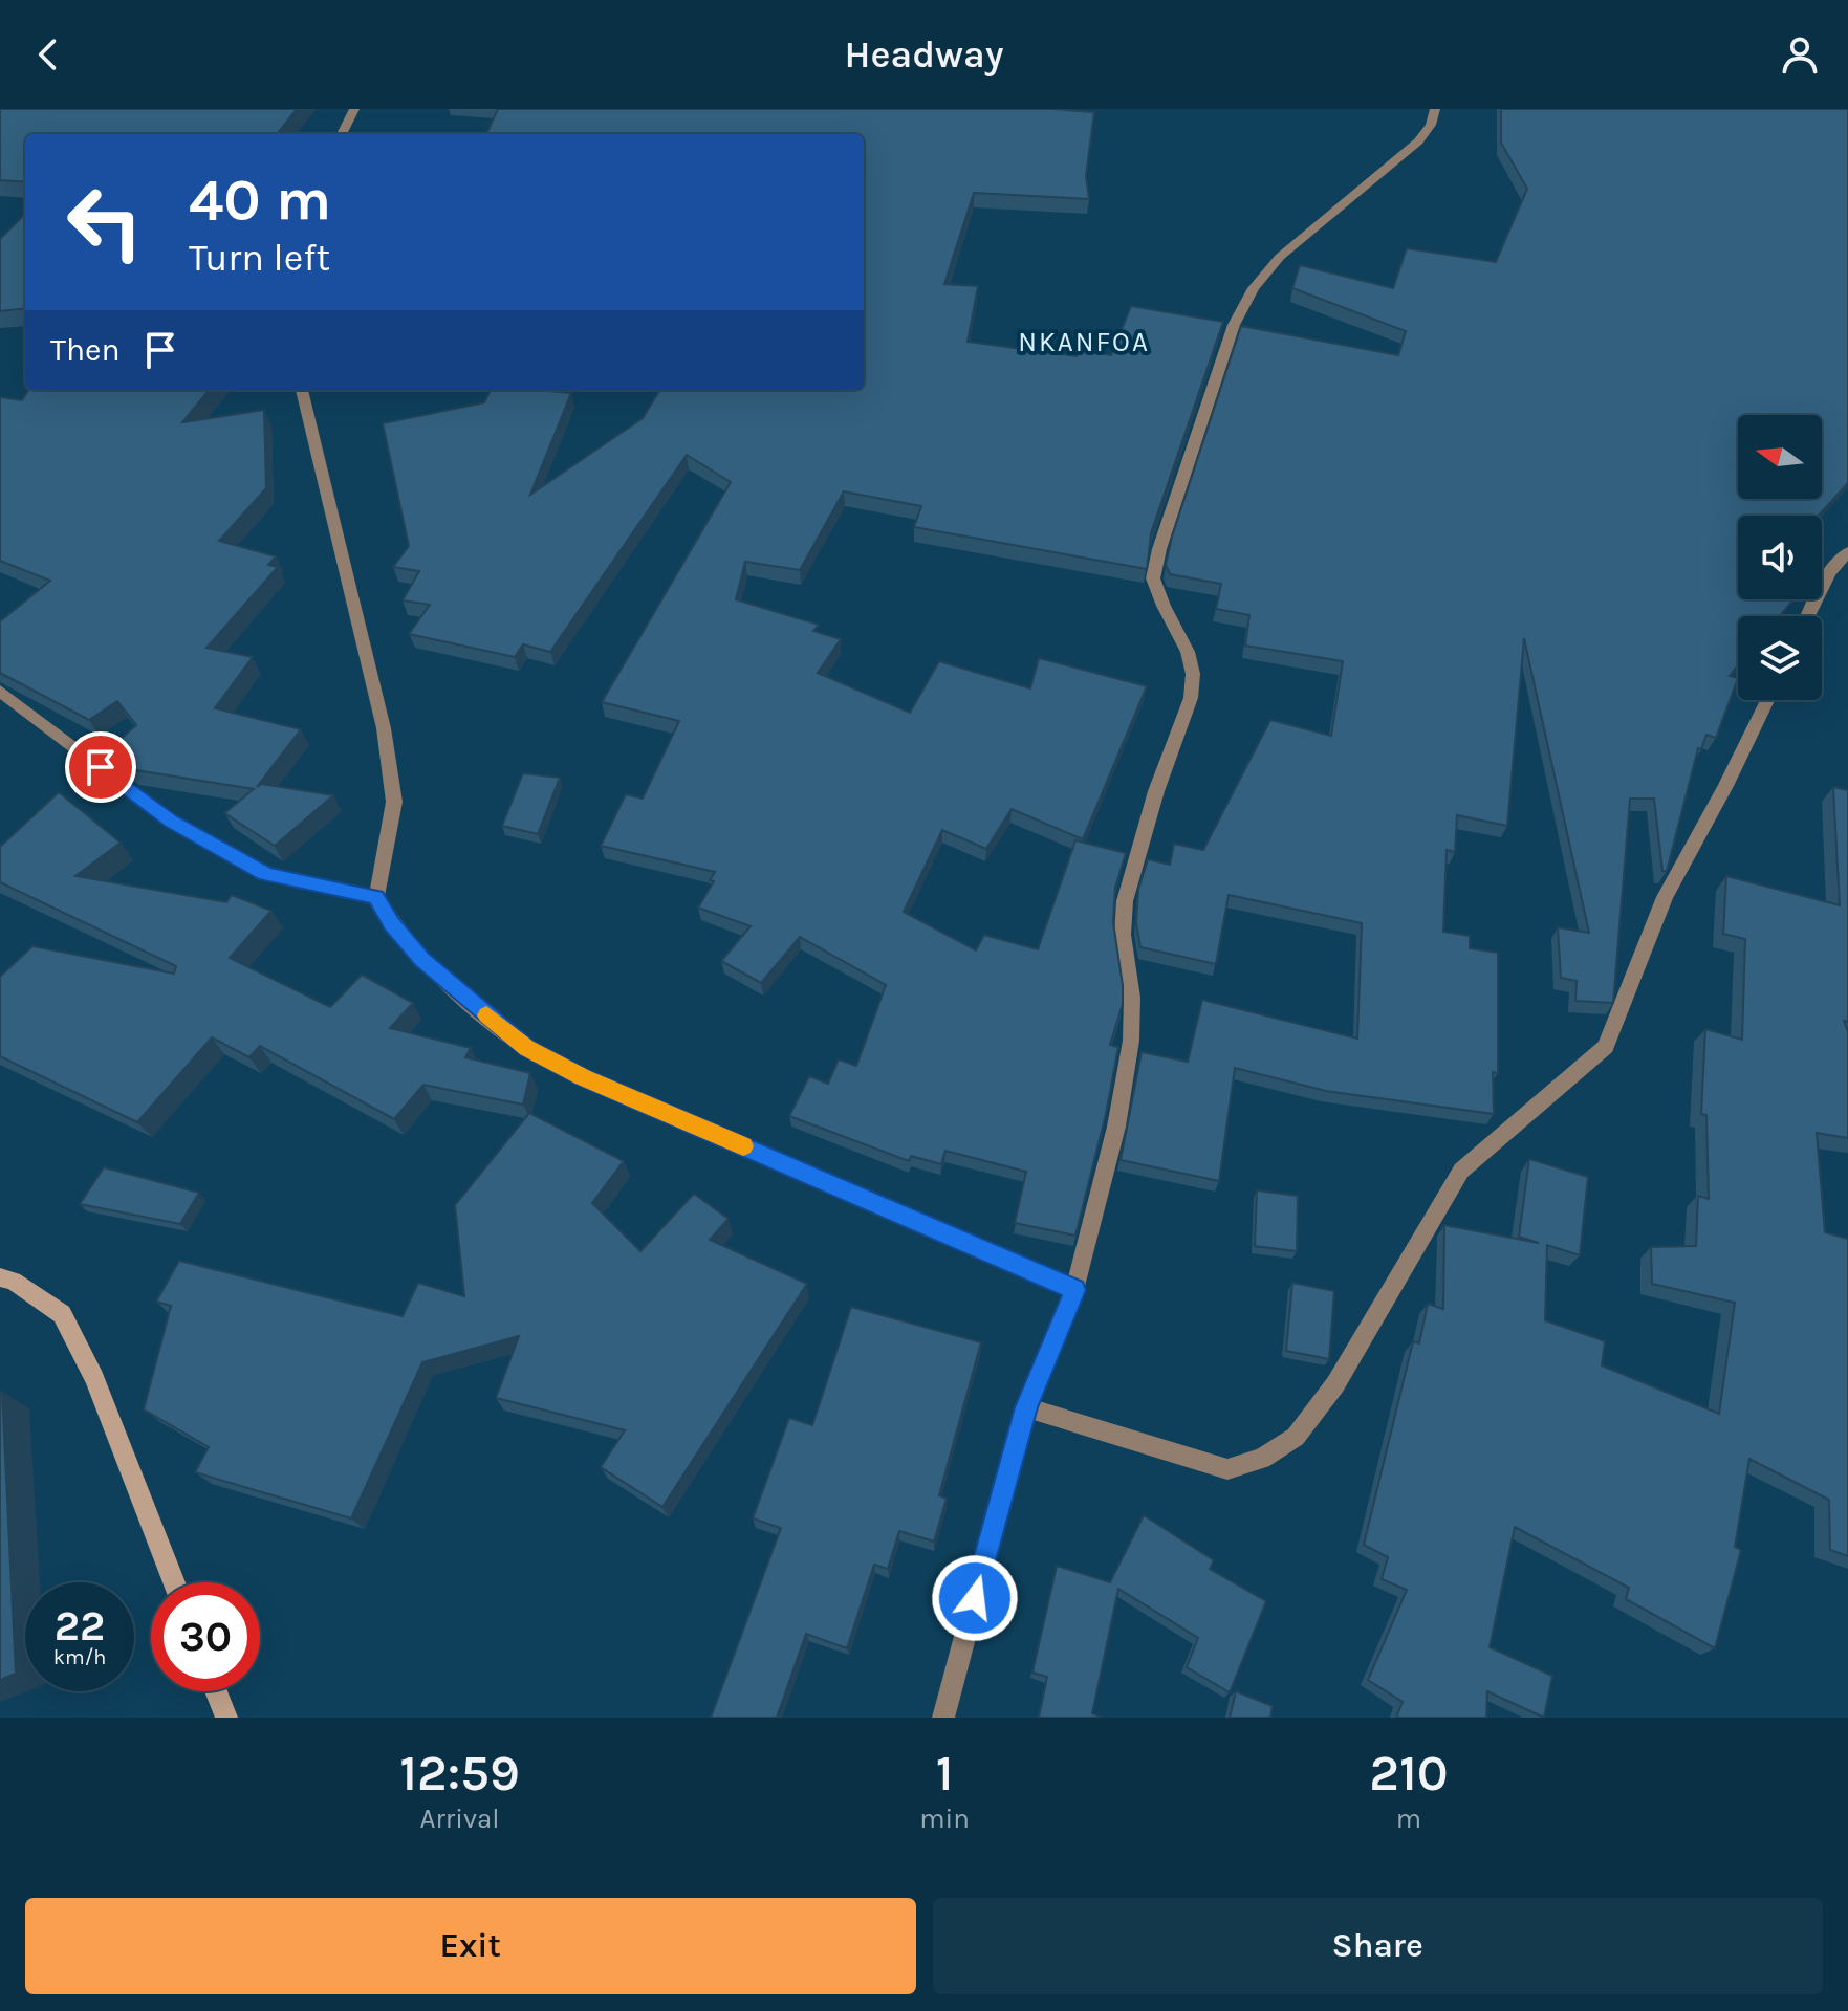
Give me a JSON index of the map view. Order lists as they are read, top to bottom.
{
  "districts": ["NKANFOA"],
  "north": "left",
  "page": {
    "header": "Headway",
    "turn": ["40 m", "Turn left"],
    "then": "Then",
    "speed": "22 km/h",
    "limit": "30",
    "eta": [
      "12:59",
      "Arrival",
      "1",
      "min",
      "210",
      "m"
    ],
    "buttons": ["Exit", "Share"]
  }
}
